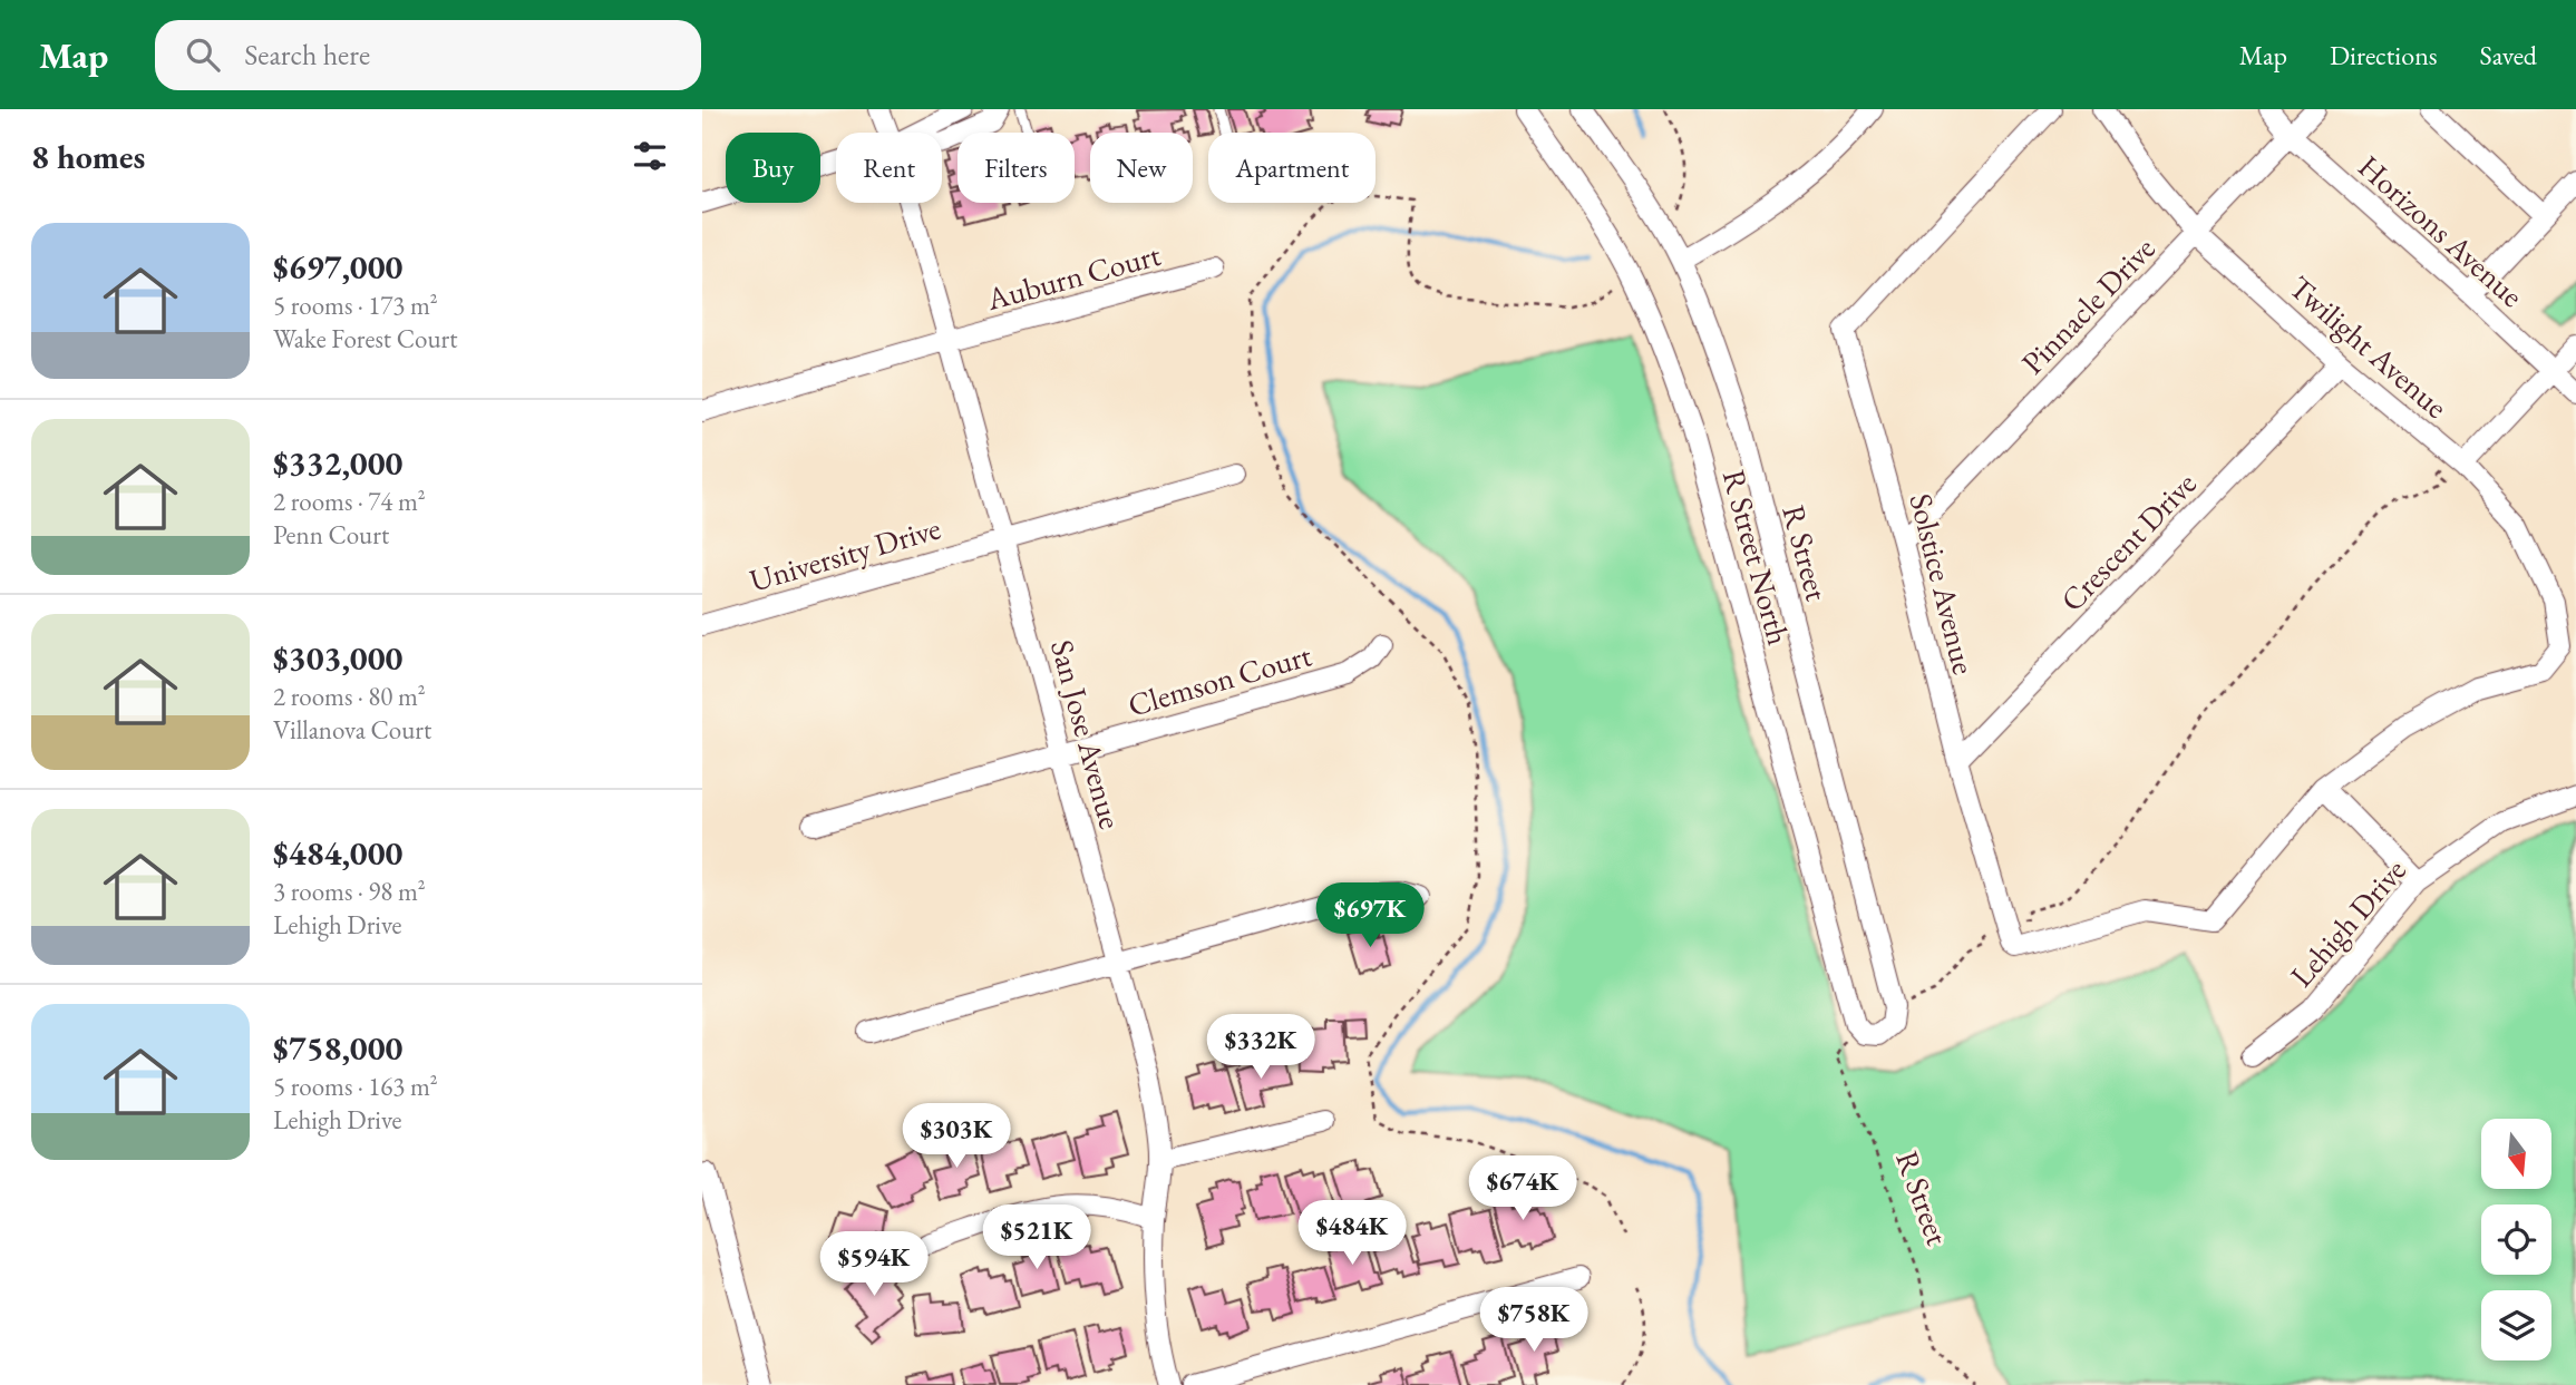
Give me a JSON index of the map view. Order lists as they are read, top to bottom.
{
  "streets": {
    "street": [
      "Horizons Avenue",
      "Auburn Court",
      "Pinnacle Drive",
      "Twilight Avenue",
      "Crescent Drive",
      "R Street",
      "University Drive",
      "R Street North",
      "Solstice Avenue",
      "Clemson Court",
      "San Jose Avenue",
      "Lehigh Drive"
    ]
  },
  "crossings": [
    ["Horizons Avenue", "Pinnacle Drive"],
    ["Auburn Court", "San Jose Avenue"],
    ["Pinnacle Drive", "Twilight Avenue"],
    ["Pinnacle Drive", "Solstice Avenue"],
    ["Twilight Avenue", "Crescent Drive"],
    ["Twilight Avenue", "Solstice Avenue"],
    ["Crescent Drive", "Solstice Avenue"],
    ["R Street", "R Street North"],
    ["University Drive", "San Jose Avenue"],
    ["Clemson Court", "San Jose Avenue"]
  ],
  "north": "bottom",
  "page": {
    "header": "Map",
    "search": "Search here",
    "nav": ["Map", "Directions", "Saved"],
    "heading": "8 homes",
    "chip": [
      "Buy",
      "Rent",
      "Filters",
      "New",
      "Apartment"
    ],
    "list": [
      {
        "name": "$697,000",
        "note": "5 rooms · 173 m² · Wake Forest Court"
      },
      {
        "name": "$332,000",
        "note": "2 rooms · 74 m² · Penn Court"
      },
      {
        "name": "$303,000",
        "note": "2 rooms · 80 m² · Villanova Court"
      },
      {
        "name": "$484,000",
        "note": "3 rooms · 98 m² · Lehigh Drive"
      },
      {
        "name": "$758,000",
        "note": "5 rooms · 163 m² · Lehigh Drive"
      }
    ],
    "price": [
      "$697K",
      "$332K",
      "$303K",
      "$674K",
      "$484K",
      "$521K",
      "$594K",
      "$758K"
    ]
  }
}
